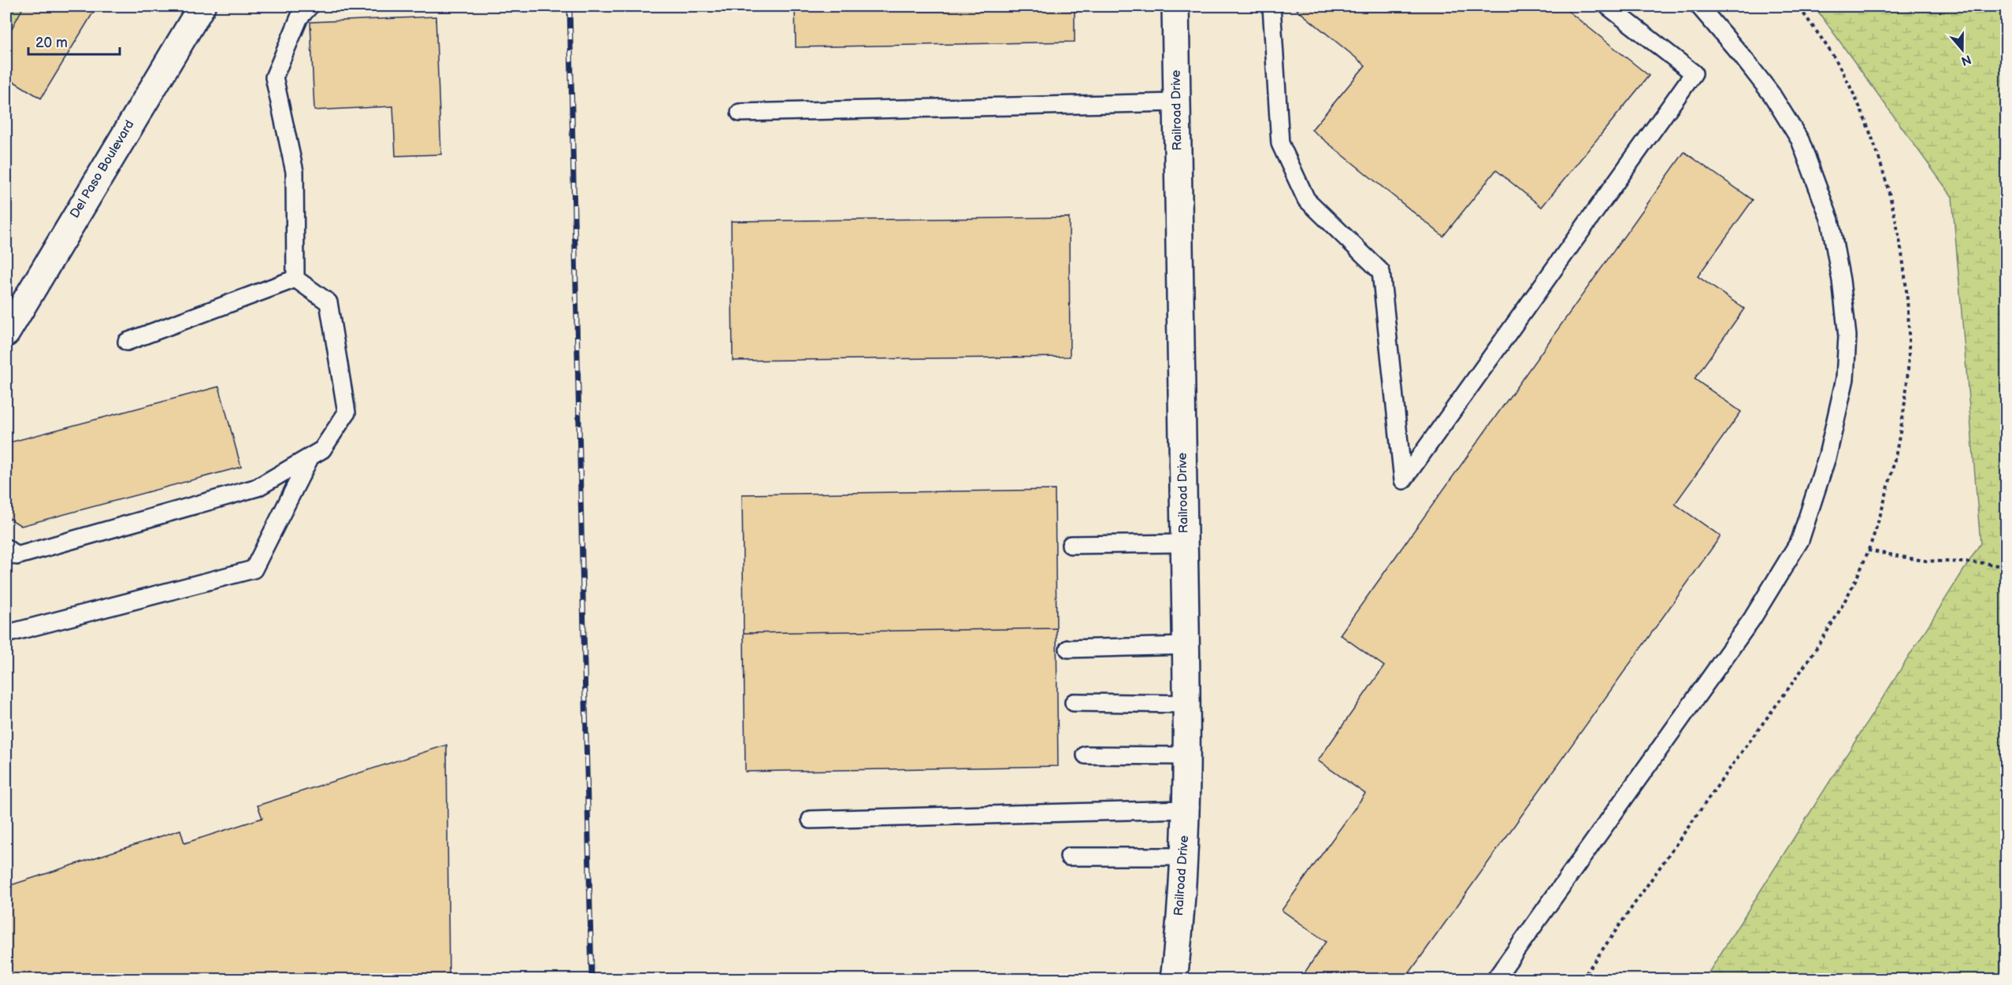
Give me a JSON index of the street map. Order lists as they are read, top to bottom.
{
  "streets": {
    "street": ["Railroad Drive", "Del Paso Boulevard"]
  },
  "scale_bar": "20 m",
  "north": "bottom"
}
